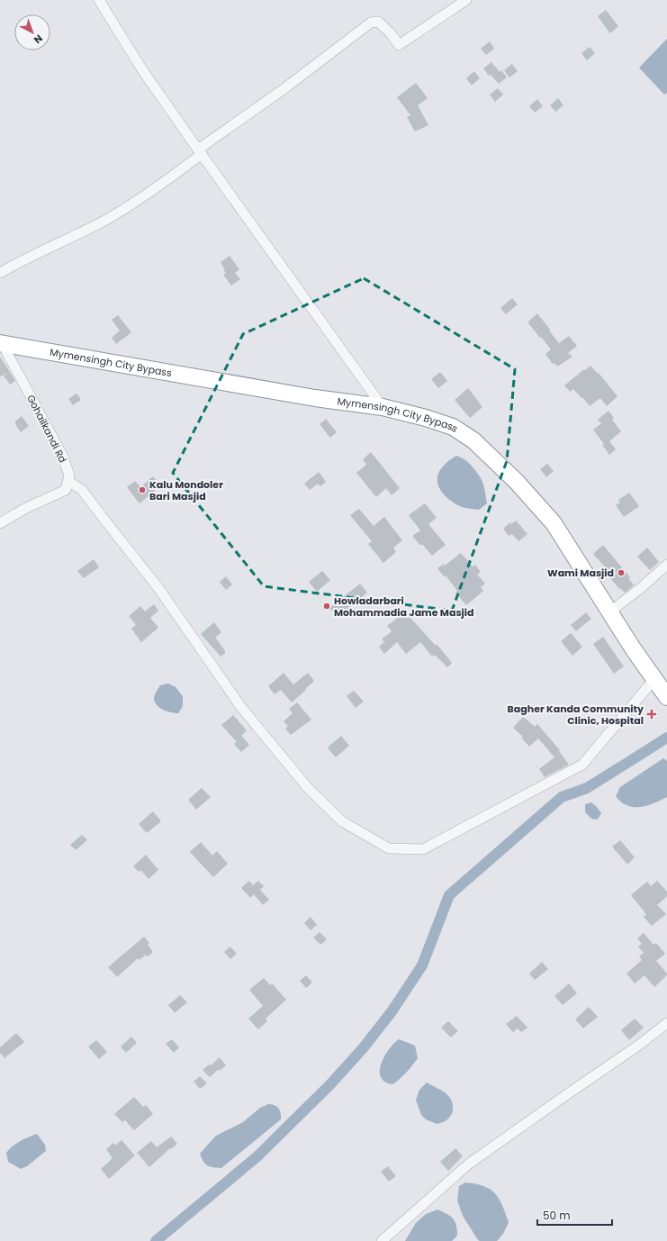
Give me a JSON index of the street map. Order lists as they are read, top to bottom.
{
  "streets": {
    "highway": ["Mymensingh City Bypass"],
    "street": ["Gohailkandi Rd"]
  },
  "crossings": [
    ["Mymensingh City Bypass", "Gohailkandi Rd"]
  ],
  "places": {
    "other": ["Kalu Mondoler Bari Masjid", "Wami Masjid", "Howladarbari Mohammadia Jame Masjid"],
    "health": ["Bagher Kanda Community Clinic, Hospital"]
  },
  "scale_bar": "50 m",
  "north": "bottom right"
}
